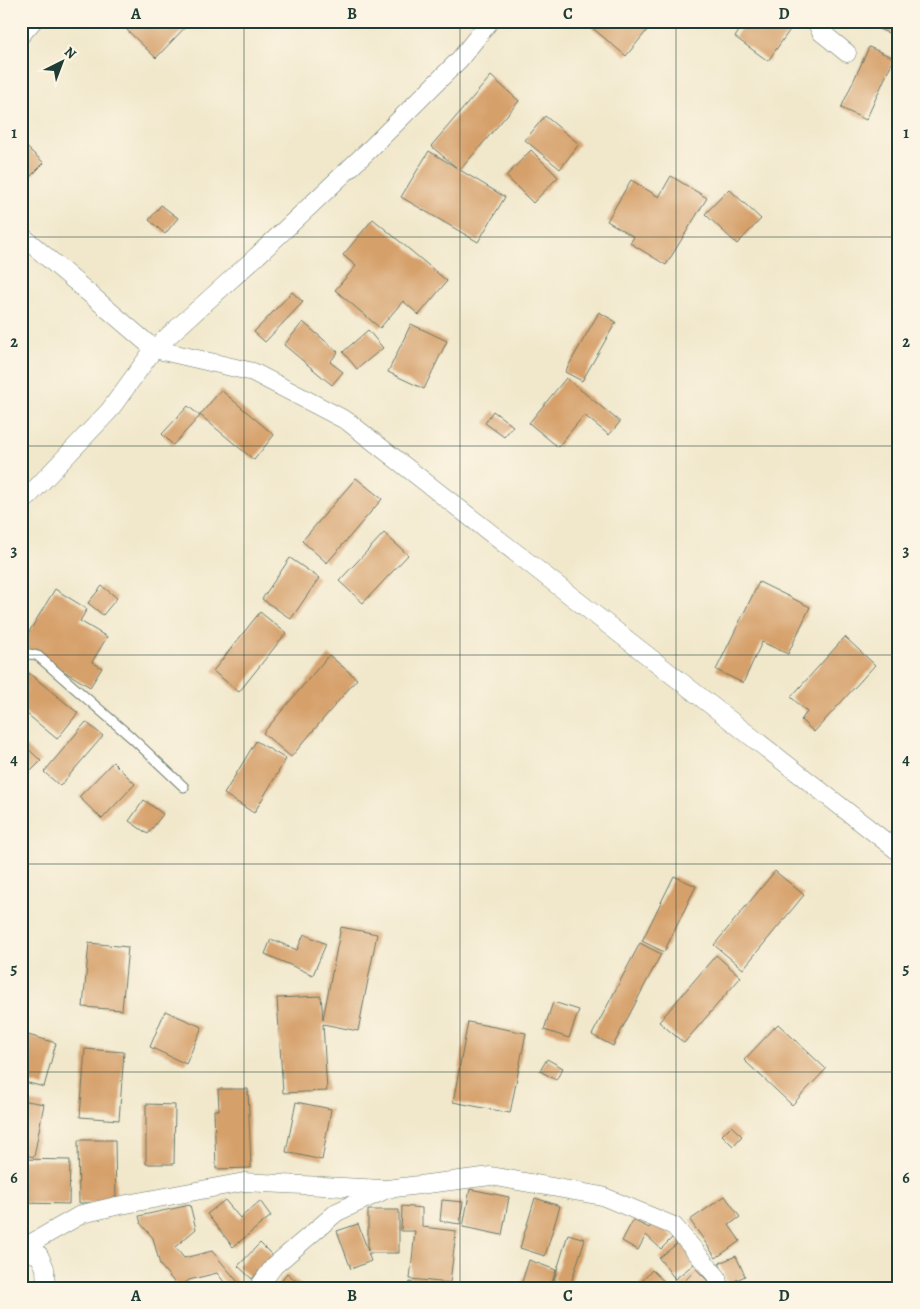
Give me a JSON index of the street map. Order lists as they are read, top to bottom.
{
  "north": "top right",
  "grid": {
    "columns": [
      "A",
      "B",
      "C",
      "D"
    ],
    "rows": [
      "1",
      "2",
      "3",
      "4",
      "5",
      "6"
    ]
  }
}
